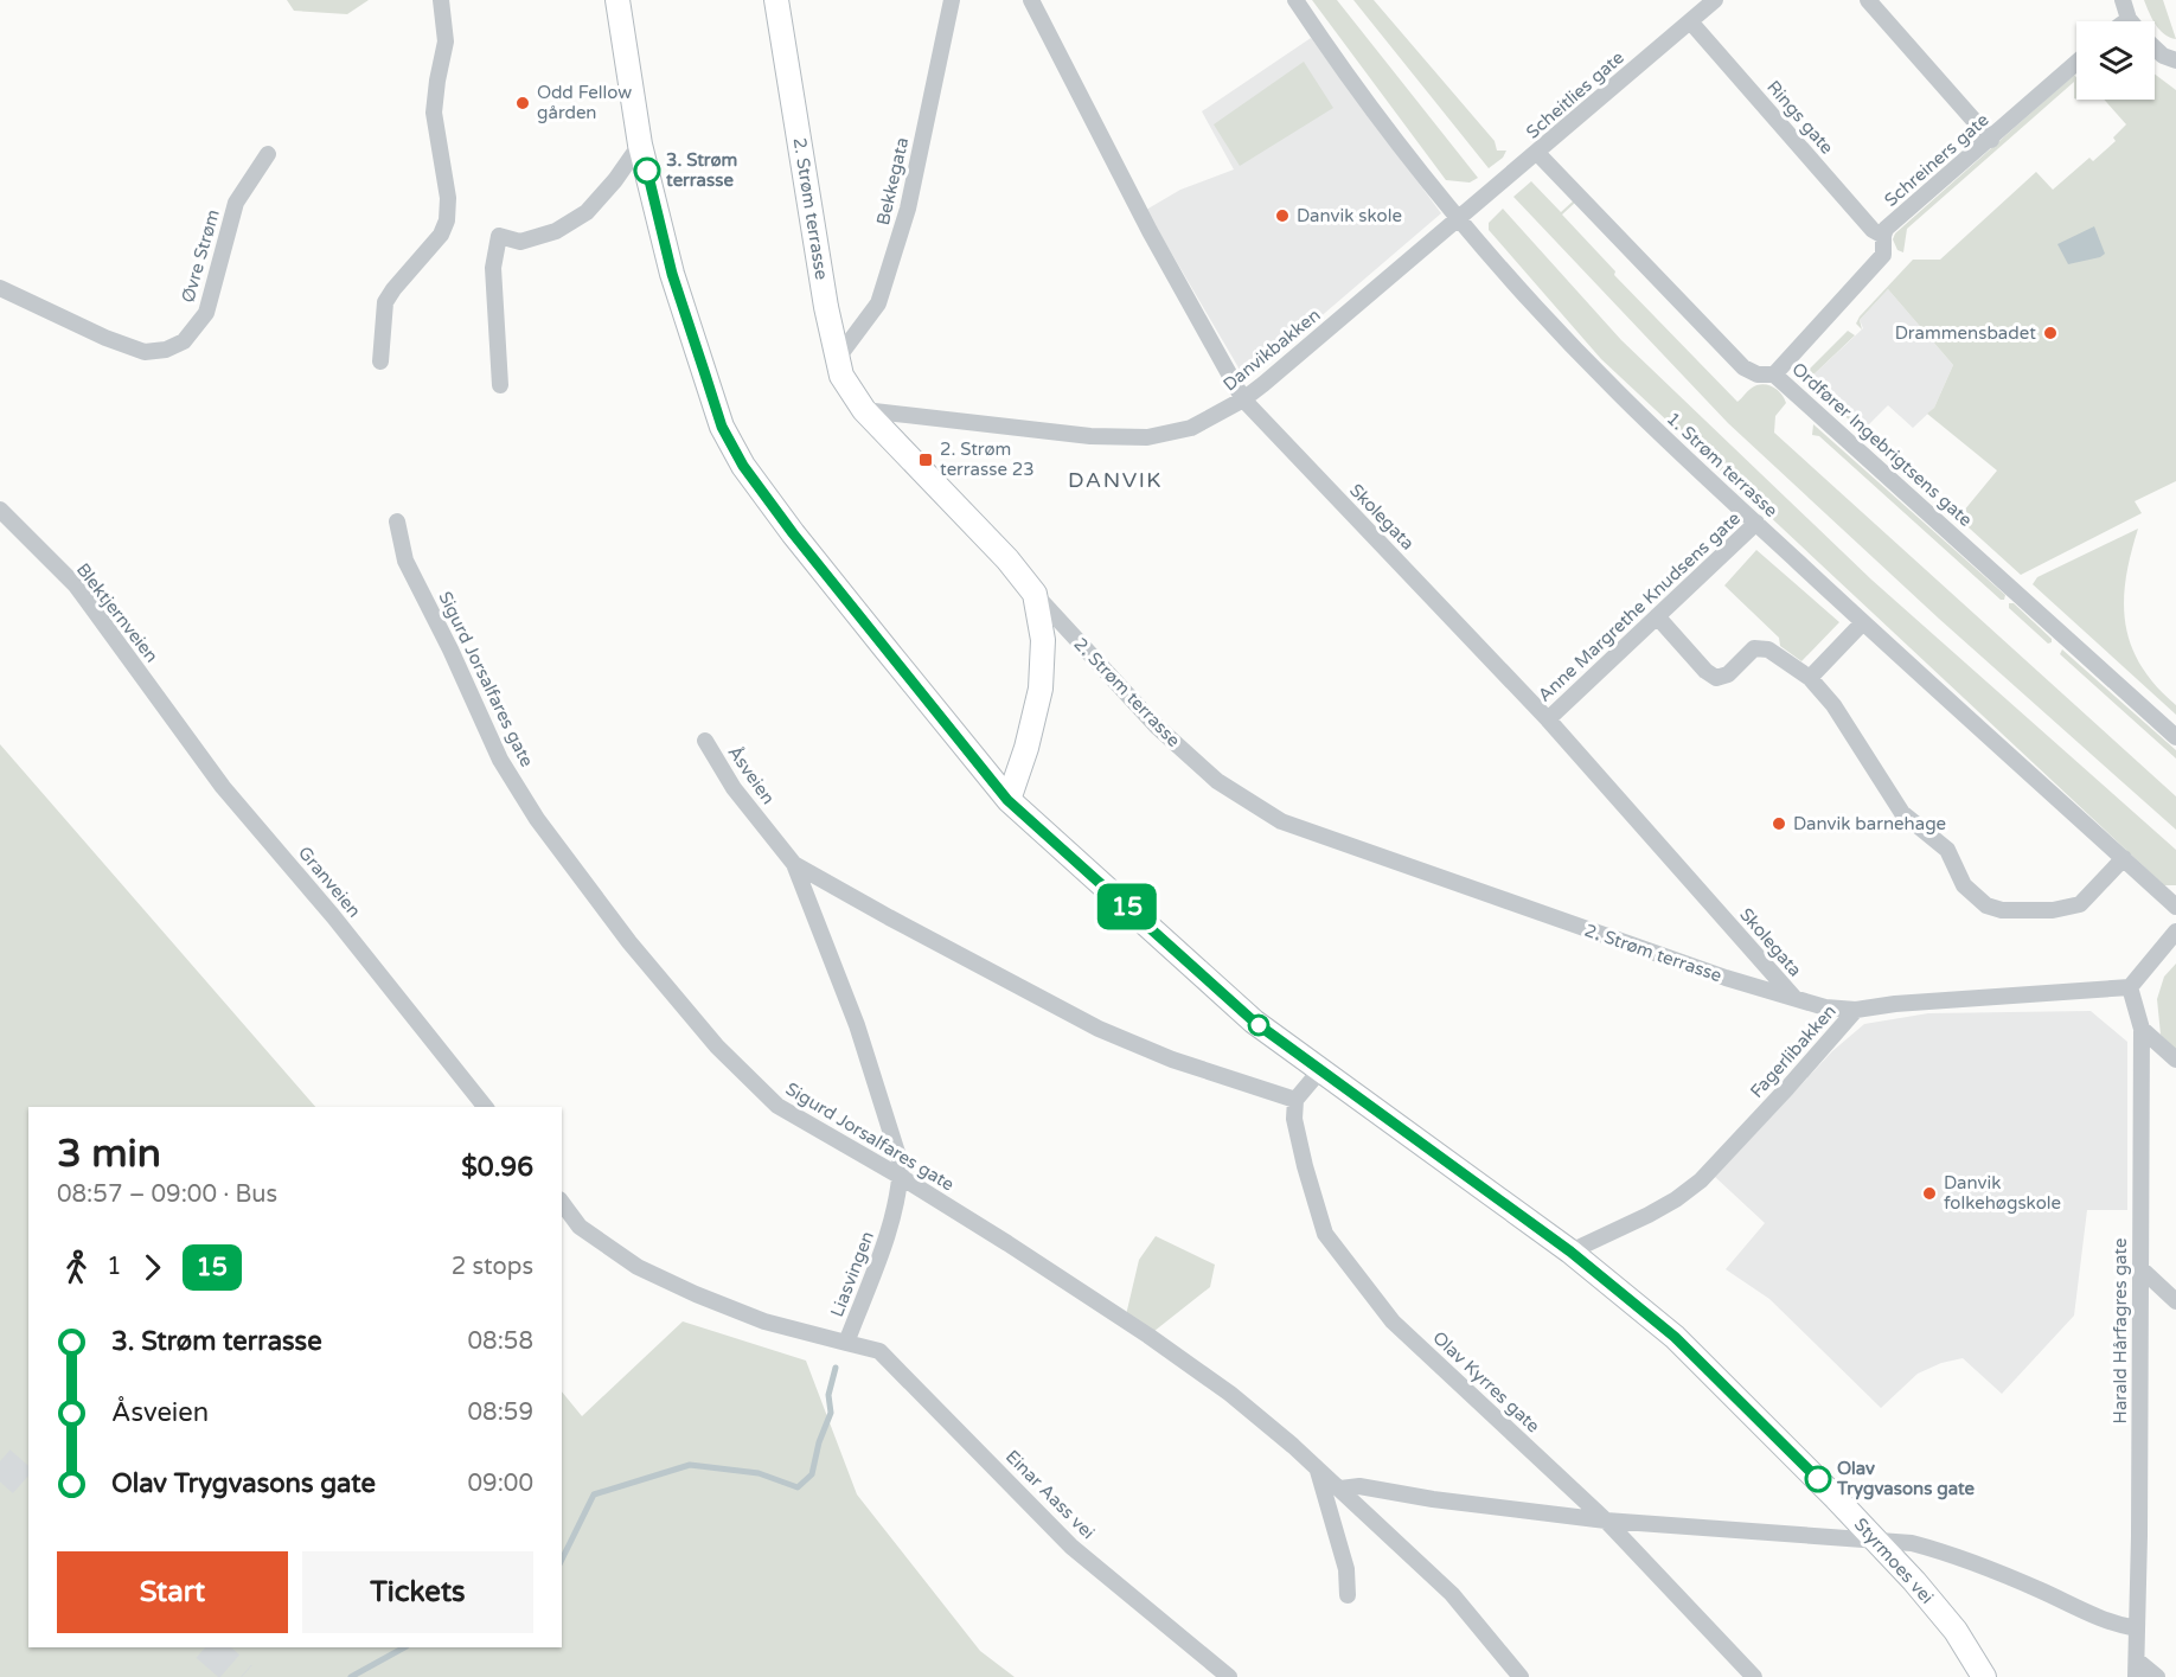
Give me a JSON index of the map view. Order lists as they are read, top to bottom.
{
  "streets": {
    "main road": ["2. Strøm terrasse", "Styrmoes vei"],
    "street": [
      "Scheitlies gate",
      "Rings gate",
      "Schreiners gate",
      "Bekkegata",
      "Øvre Strøm",
      "Danvikbakken",
      "Ordfører Ingebrigtsens gate",
      "1. Strøm terrasse",
      "Skolegata",
      "Anne Margrethe Knudsens gate",
      "Blektjernveien",
      "Sigurd Jorsalfares gate",
      "Åsveien",
      "Granveien",
      "Fagerlibakken",
      "Liasvingen",
      "Harald Hårfagres gate",
      "Olav Kyrres gate",
      "Einar Aass vei"
    ]
  },
  "crossings": [
    ["Scheitlies gate", "Rings gate"],
    ["Scheitlies gate", "Danvikbakken"],
    ["Scheitlies gate", "Ordfører Ingebrigtsens gate"],
    ["Scheitlies gate", "1. Strøm terrasse"],
    ["Rings gate", "Schreiners gate"],
    ["Schreiners gate", "Ordfører Ingebrigtsens gate"],
    ["Bekkegata", "2. Strøm terrasse"],
    ["2. Strøm terrasse", "Danvikbakken"],
    ["2. Strøm terrasse", "Skolegata"],
    ["2. Strøm terrasse", "Fagerlibakken"],
    ["Danvikbakken", "1. Strøm terrasse"],
    ["Danvikbakken", "Skolegata"],
    ["1. Strøm terrasse", "Anne Margrethe Knudsens gate"],
    ["Skolegata", "Anne Margrethe Knudsens gate"],
    ["Blektjernveien", "Granveien"],
    ["Sigurd Jorsalfares gate", "Åsveien"],
    ["Sigurd Jorsalfares gate", "Liasvingen"],
    ["Åsveien", "Liasvingen"],
    ["Åsveien", "Olav Kyrres gate"],
    ["Fagerlibakken", "Harald Hårfagres gate"],
    ["Fagerlibakken", "Styrmoes vei"],
    ["Liasvingen", "Einar Aass vei"]
  ],
  "districts": ["DANVIK"],
  "places": {
    "other": [
      "Odd Fellow gården",
      "3. Strøm terrasse",
      "Danvik skole",
      "Drammensbadet",
      "Danvik barnehage",
      "Danvik folkehøgskole",
      "Olav Trygvasons gate"
    ],
    "transit": ["2. Strøm terrasse 23"]
  },
  "lines": ["bus line 15"],
  "page": {
    "on_map": "15",
    "heading": ["3 min", "08:57 – 09:00 · Bus", "$0.96"],
    "legs": ["1", "15", "2 stops"],
    "list": [
      {
        "name": "3. Strøm terrasse",
        "value": "08:58"
      },
      {
        "name": "Åsveien",
        "value": "08:59"
      },
      {
        "name": "Olav Trygvasons gate",
        "value": "09:00"
      }
    ],
    "buttons": ["Start", "Tickets"]
  }
}
